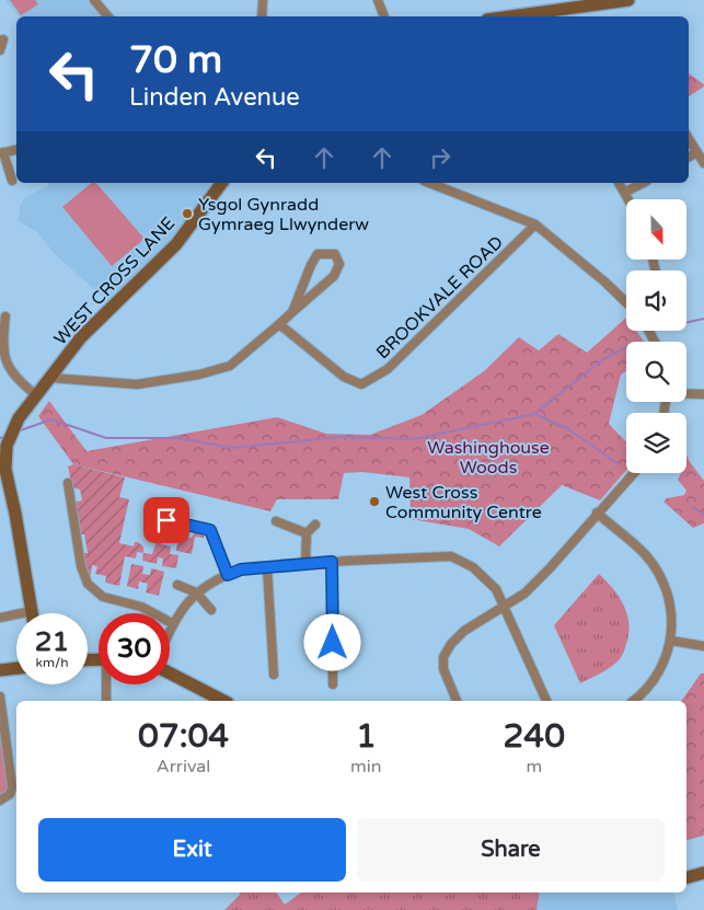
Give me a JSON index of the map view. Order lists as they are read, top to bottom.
{
  "streets": {
    "street": ["WEST CROSS LANE", "BROOKVALE ROAD"]
  },
  "parks": ["Washinghouse Woods"],
  "places": ["Ysgol Gynradd Gymraeg Llwynderw", "West Cross Community Centre"],
  "north": "bottom",
  "page": {
    "turn": ["70 m", "Linden Avenue"],
    "speed": "21 km/h",
    "limit": "30",
    "eta": [
      "07:04",
      "Arrival",
      "1",
      "min",
      "240",
      "m"
    ],
    "buttons": ["Exit", "Share"]
  }
}
